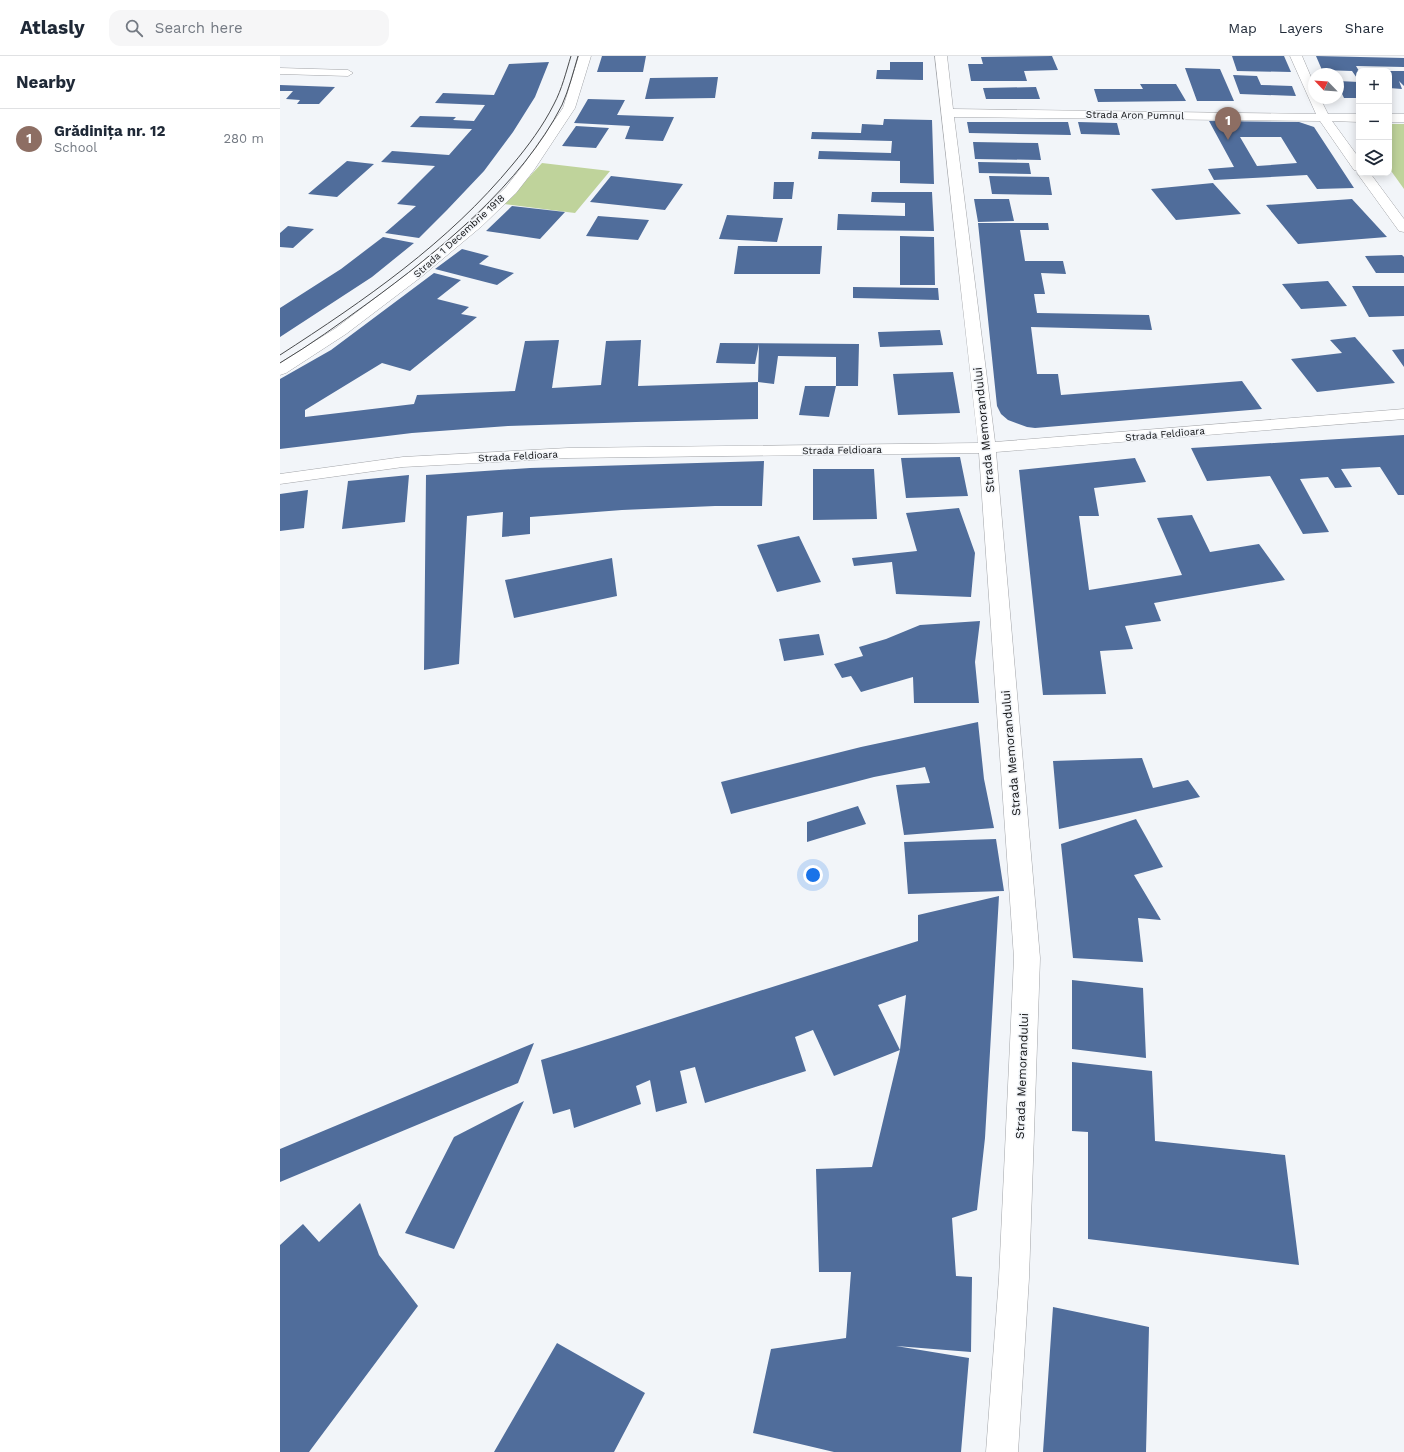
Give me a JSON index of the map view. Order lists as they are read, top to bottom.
{
  "streets": {
    "street": [
      "Strada Aron Pumnul",
      "Strada 1 Decembrie 1918",
      "Strada Memorandului",
      "Strada Feldioara"
    ]
  },
  "crossings": [
    ["Strada Aron Pumnul", "Strada Memorandului"],
    ["Strada Memorandului", "Strada Feldioara"]
  ],
  "north": "top left",
  "page": {
    "header": "Atlasly",
    "search": "Search here",
    "nav": ["Map", "Layers", "Share"],
    "heading": "Nearby",
    "map_buttons": ["+", "−"],
    "pins": "1",
    "list": [
      {
        "mark": "1",
        "name": "Grădinița nr. 12",
        "note": "School",
        "value": "280 m"
      }
    ]
  }
}
